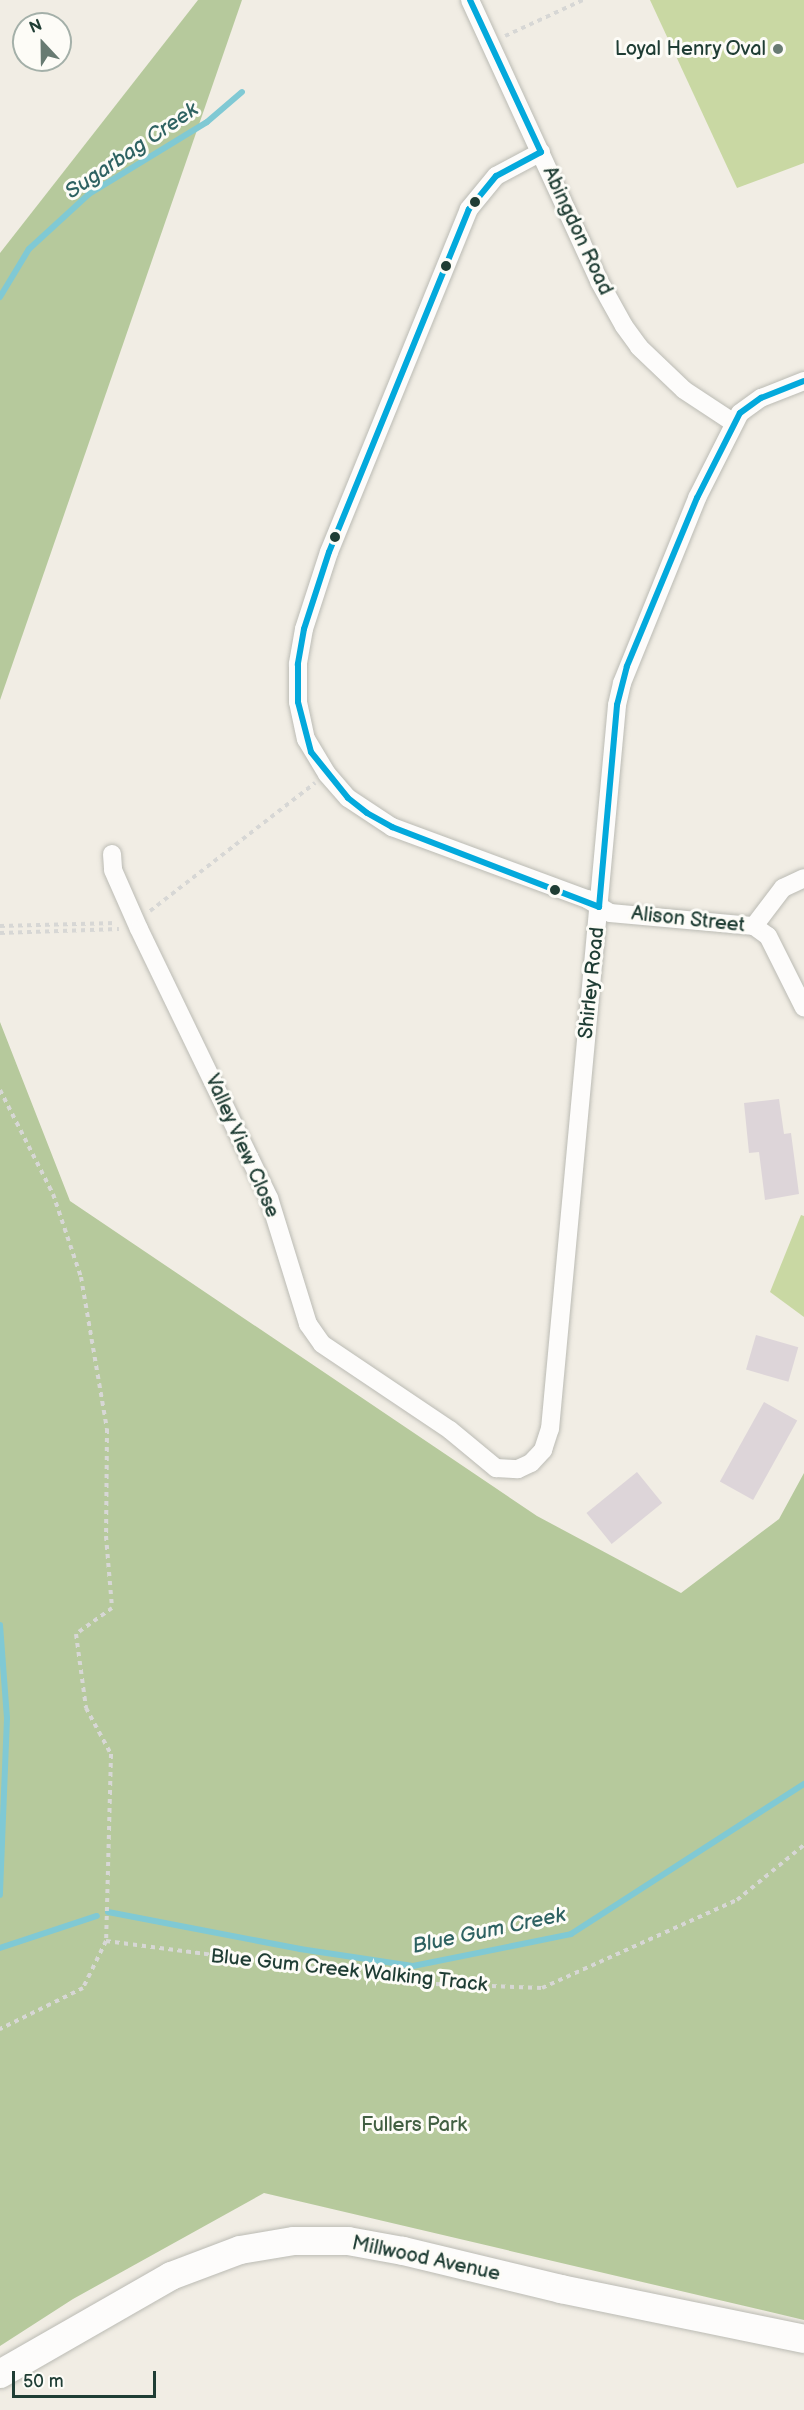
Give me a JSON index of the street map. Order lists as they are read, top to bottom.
{
  "streets": {
    "main road": ["Millwood Avenue"],
    "street": [
      "Abingdon Road",
      "Alison Street",
      "Shirley Road",
      "Valley View Close"
    ],
    "path": ["Blue Gum Creek Walking Track"]
  },
  "crossings": [
    ["Abingdon Road", "Alison Street"],
    ["Abingdon Road", "Shirley Road"],
    ["Alison Street", "Shirley Road"],
    ["Shirley Road", "Valley View Close"]
  ],
  "water": ["Sugarbag Creek", "Blue Gum Creek"],
  "parks": ["Fullers Park"],
  "places": ["Loyal Henry Oval"],
  "scale_bar": "50 m",
  "north": "top"
}
